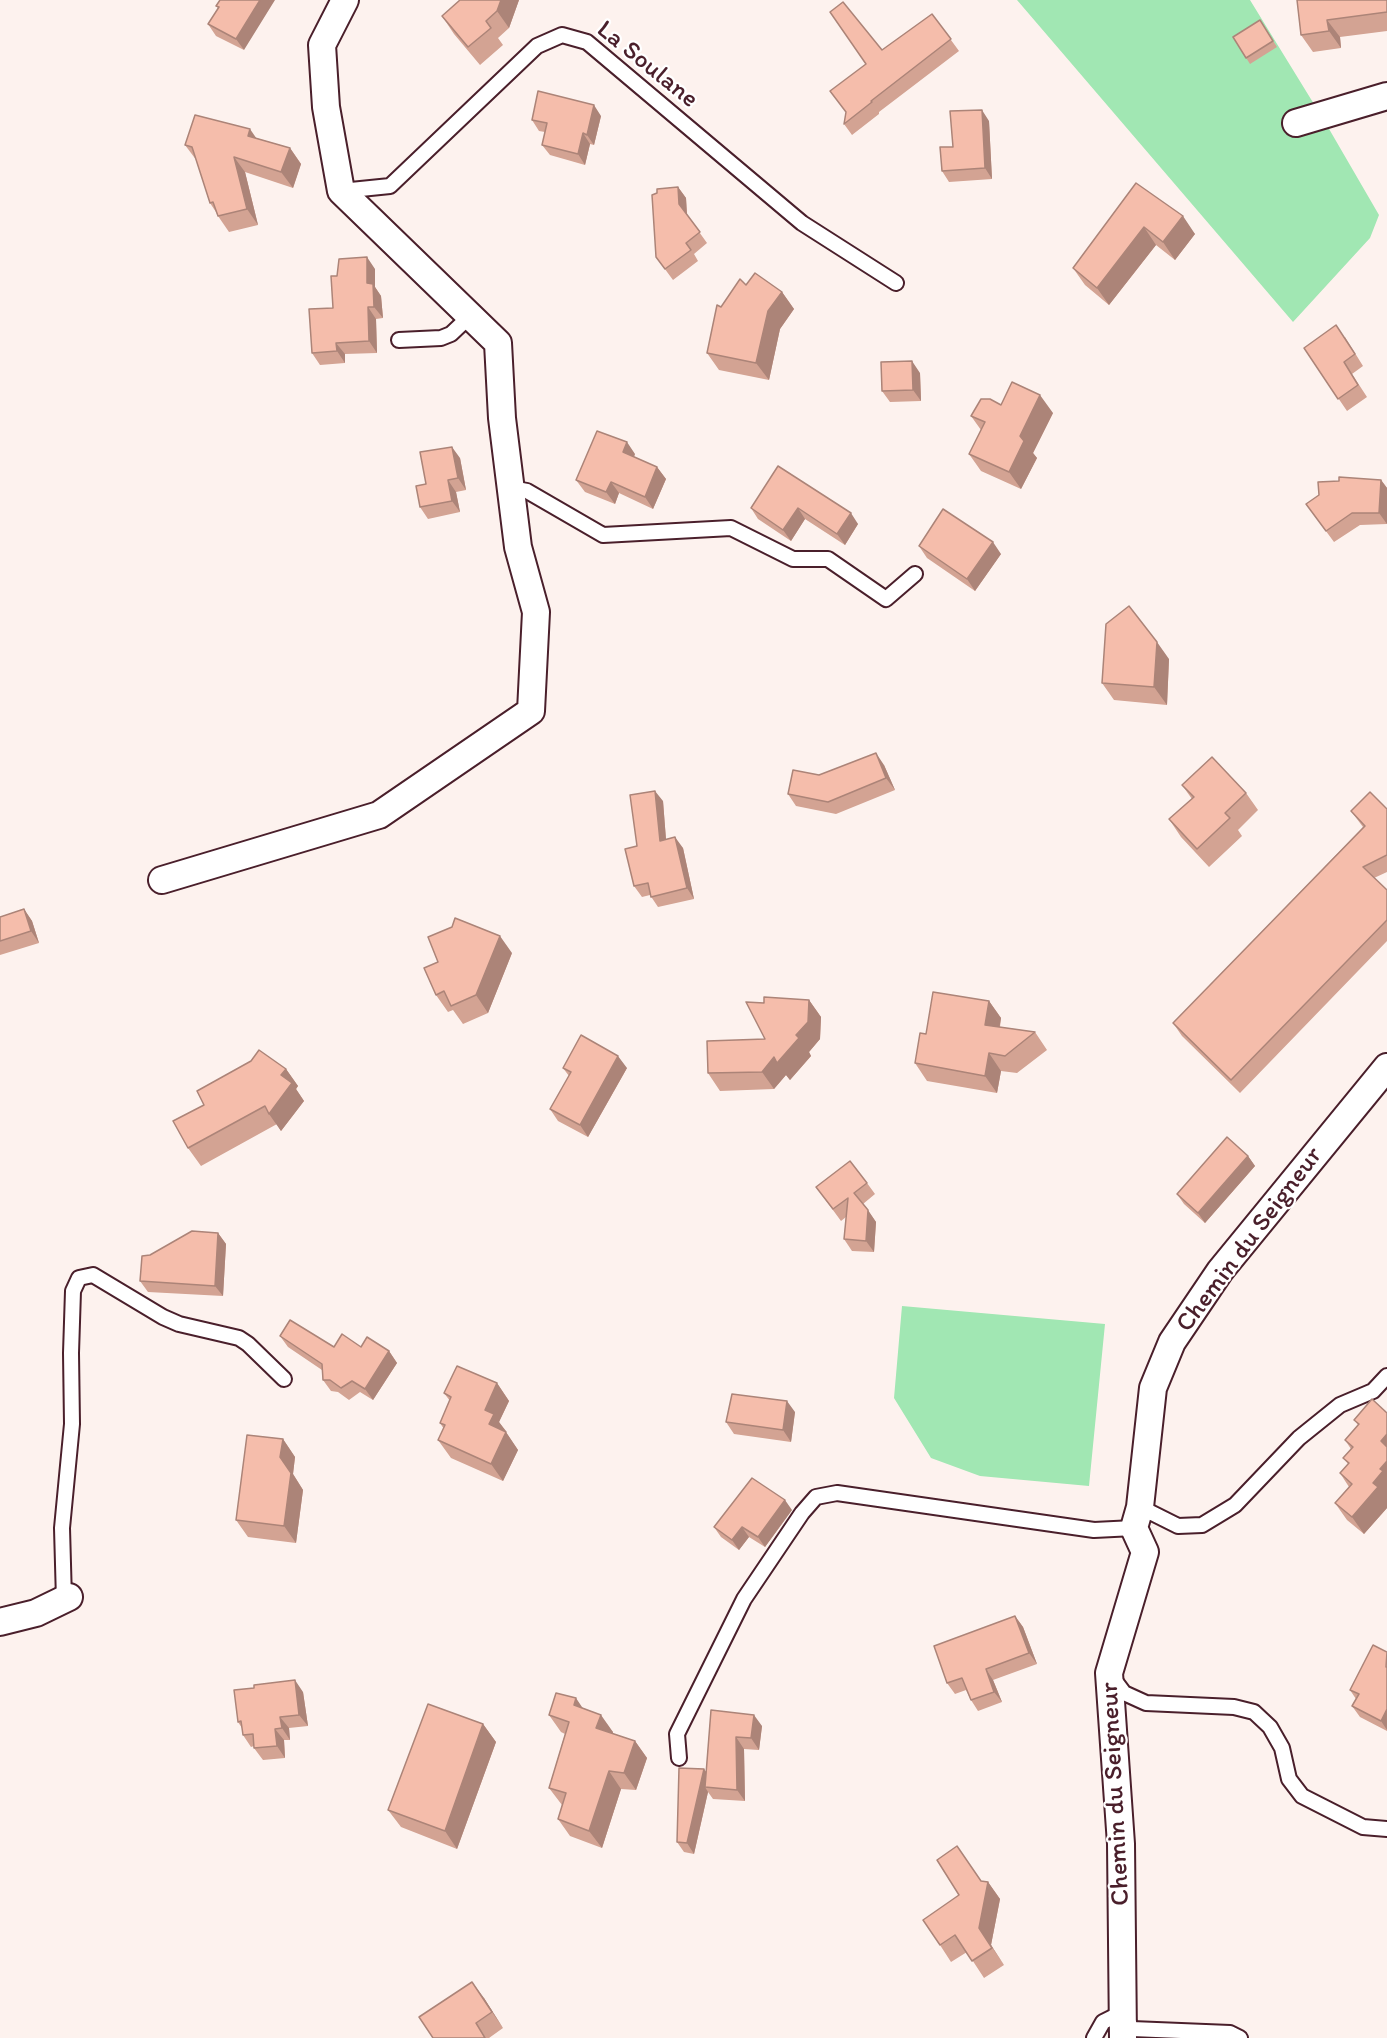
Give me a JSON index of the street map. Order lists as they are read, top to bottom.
{
  "streets": {
    "street": ["Chemin du Seigneur"],
    "lane": ["La Soulane"]
  }
}
